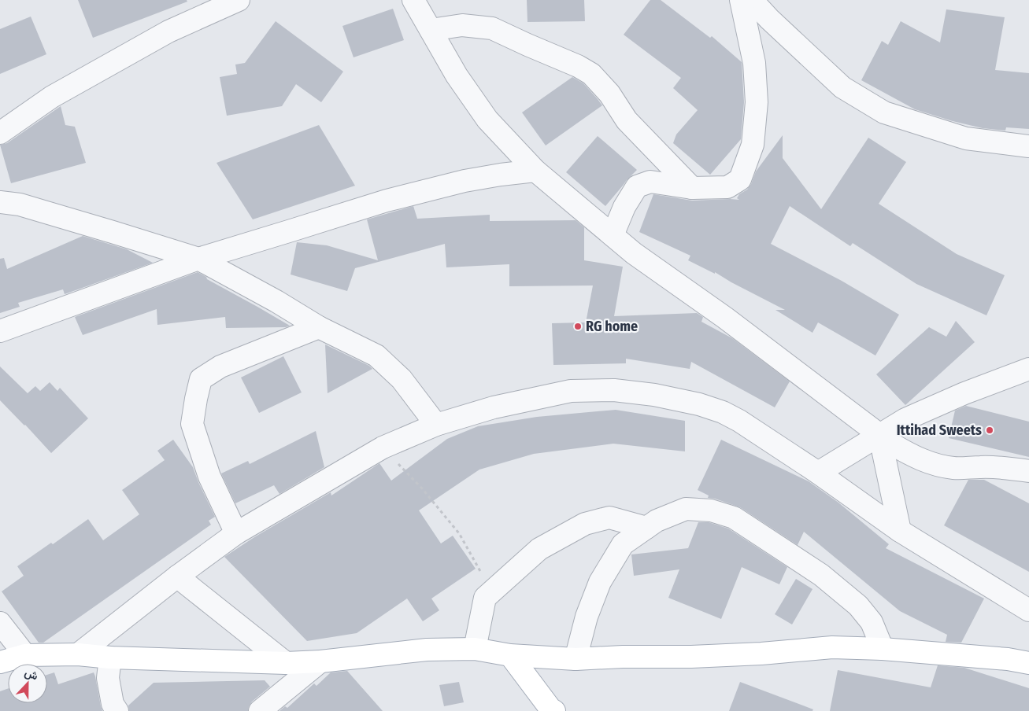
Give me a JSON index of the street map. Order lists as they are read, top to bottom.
{
  "places": ["RG home", "Ittihad Sweets"],
  "north": "top"
}
